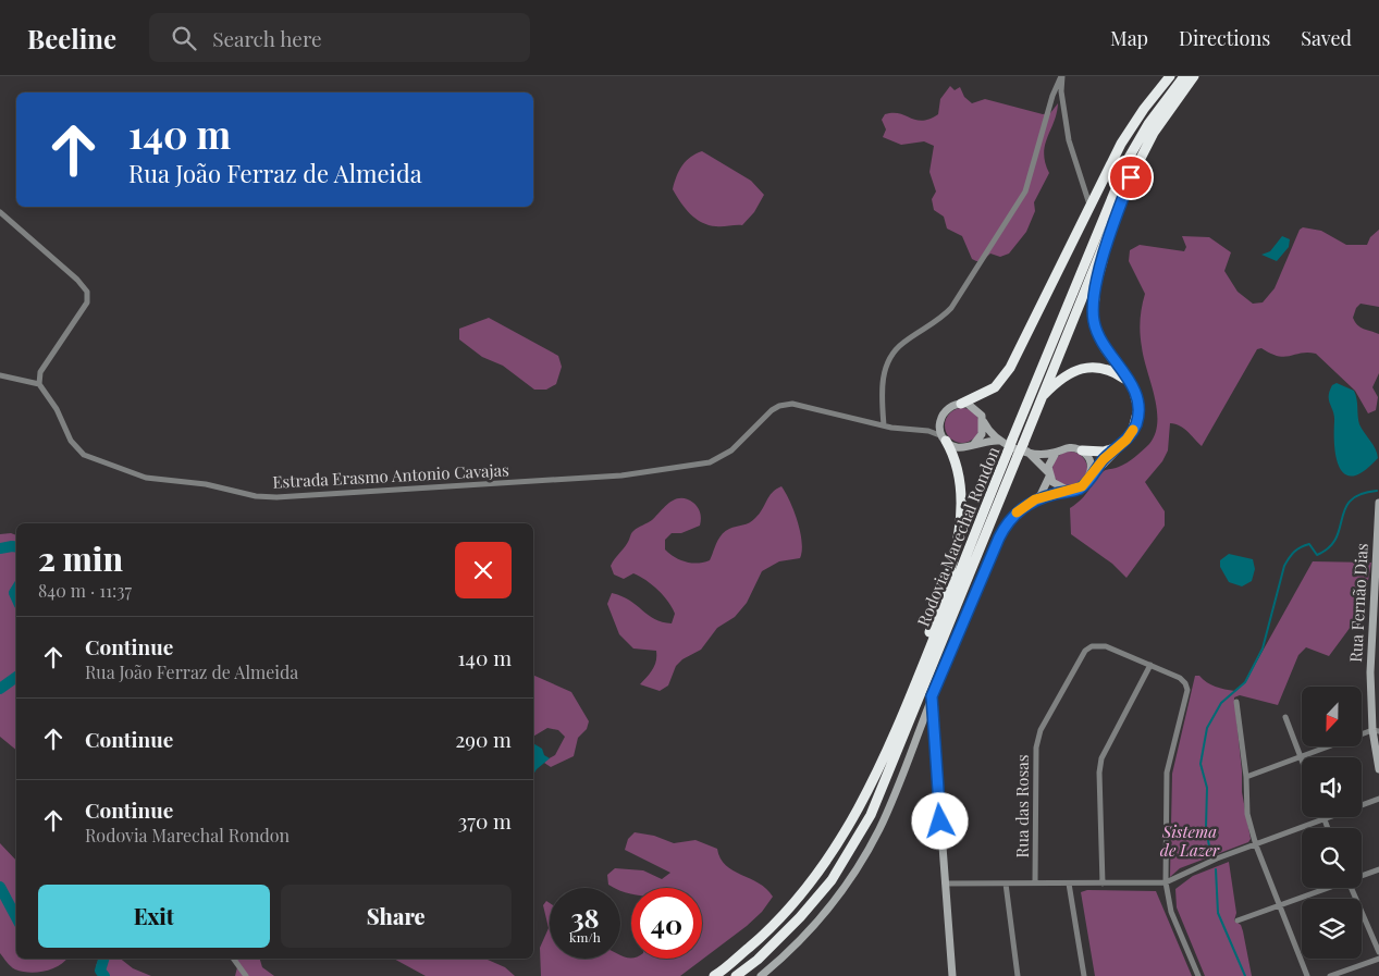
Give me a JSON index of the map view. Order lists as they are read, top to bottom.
{
  "streets": {
    "highway": ["Rodovia Marechal Rondon"],
    "main road": ["Rua Fernão Dias"],
    "street": ["Estrada Erasmo Antonio Cavajas", "Rua das Rosas"]
  },
  "parks": ["Sistema de Lazer"],
  "north": "bottom",
  "page": {
    "header": "Beeline",
    "search": "Search here",
    "nav": ["Map", "Directions", "Saved"],
    "turn": ["140 m", "Rua João Ferraz de Almeida"],
    "heading": ["2 min", "840 m · 11:37"],
    "list": [
      {
        "name": "Continue",
        "note": "Rua João Ferraz de Almeida",
        "value": "140 m"
      },
      {
        "name": "Continue",
        "value": "290 m"
      },
      {
        "name": "Continue",
        "note": "Rodovia Marechal Rondon",
        "value": "370 m"
      }
    ],
    "buttons": ["Exit", "Share"],
    "speed": "38 km/h",
    "limit": "40"
  }
}
